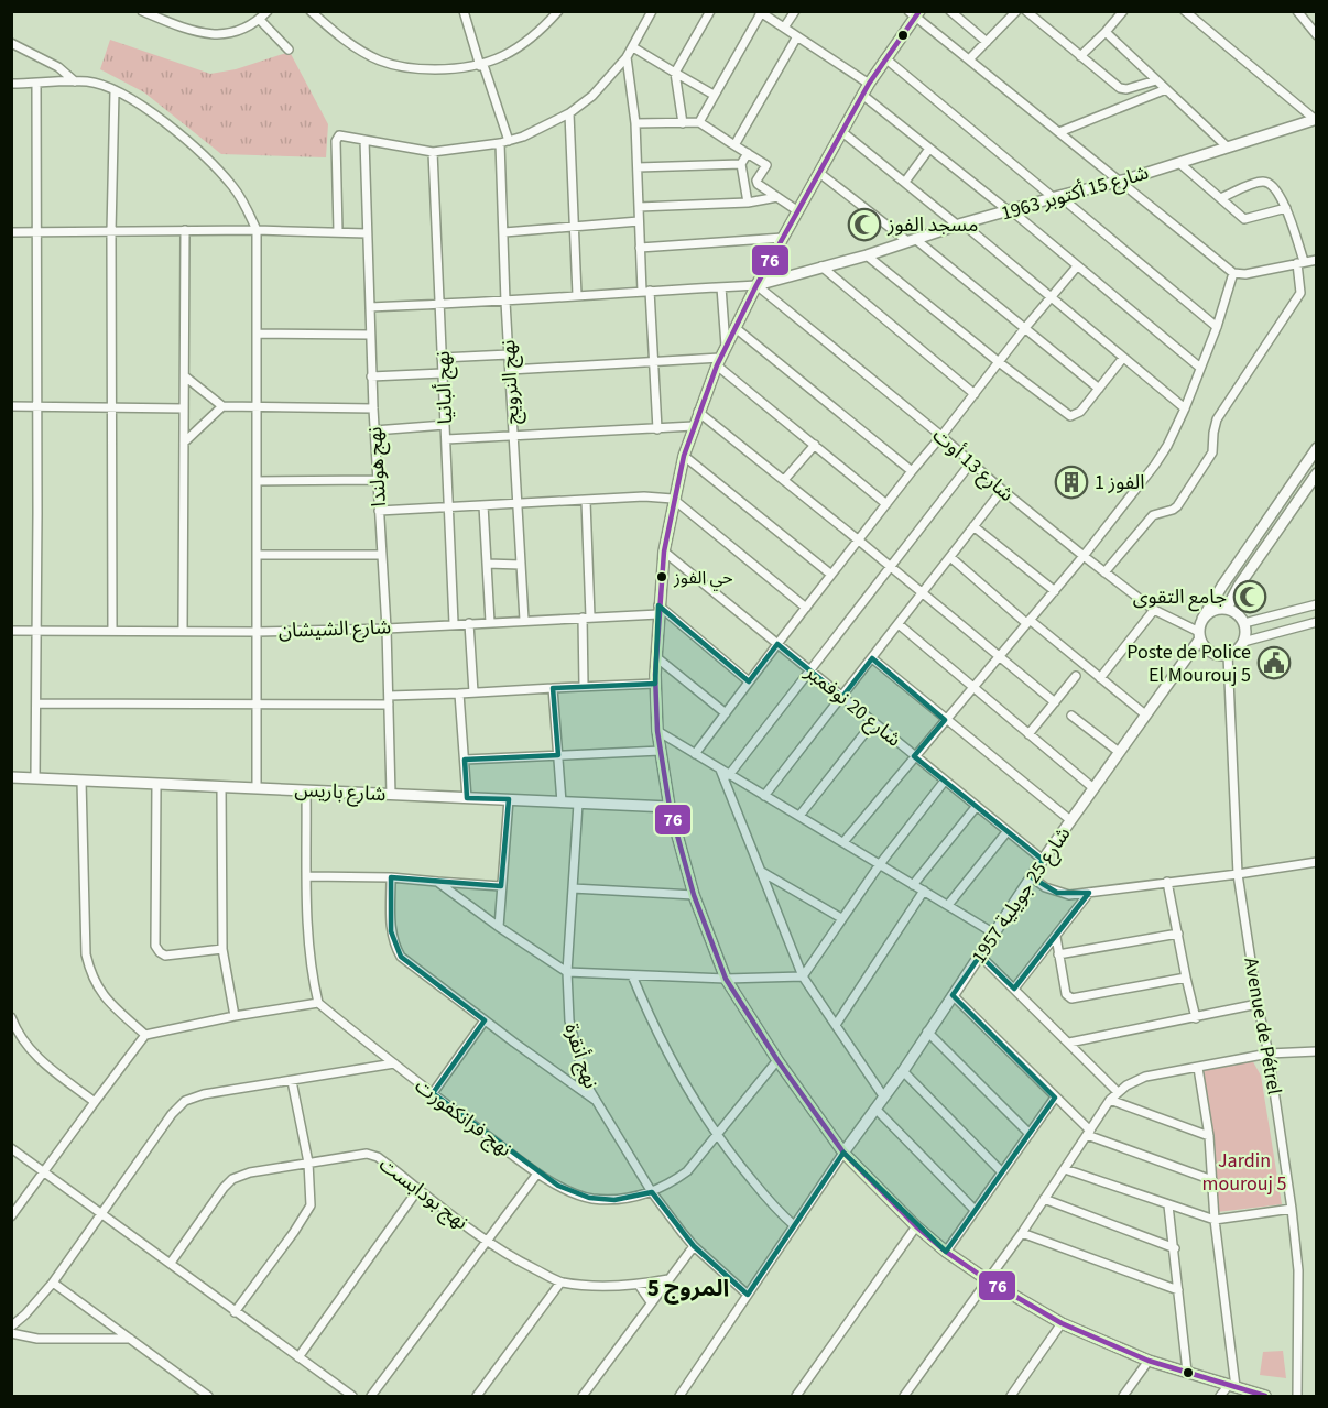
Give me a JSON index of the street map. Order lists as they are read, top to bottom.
{
  "streets": {
    "street": [
      "شارع 15 أكتوبر 1963",
      "نهج النرويج",
      "نهج ألبانيا",
      "شارع 13 أوت",
      "نهج هولندا",
      "شارع الشيشان",
      "شارع 20 نوفمبر",
      "شارع باريس",
      "شارع 25 جويلية 1957",
      "Avenue de Pétrel",
      "نهج أنقرة",
      "نهج فرانكفورت",
      "نهج بودابست"
    ]
  },
  "crossings": [
    ["شارع 15 أكتوبر 1963", "شارع 13 أوت"],
    ["نهج النرويج", "شارع الشيشان"],
    ["نهج ألبانيا", "شارع الشيشان"],
    ["شارع 13 أوت", "شارع 25 جويلية 1957"],
    ["شارع 13 أوت", "Avenue de Pétrel"],
    ["نهج هولندا", "شارع الشيشان"],
    ["نهج هولندا", "شارع باريس"],
    ["شارع 20 نوفمبر", "شارع 25 جويلية 1957"],
    ["شارع باريس", "نهج أنقرة"],
    ["شارع 25 جويلية 1957", "Avenue de Pétrel"],
    ["نهج أنقرة", "نهج فرانكفورت"]
  ],
  "districts": ["المروج 5"],
  "parks": ["Jardin mourouj 5"],
  "places": {
    "mosque": ["مسجد الفوز", "جامع التقوى"],
    "building": ["الفوز 1"],
    "other": ["حي الفوز"],
    "public building": ["Poste de Police El Mourouj 5"]
  },
  "lines": ["transit line 76"]
}
